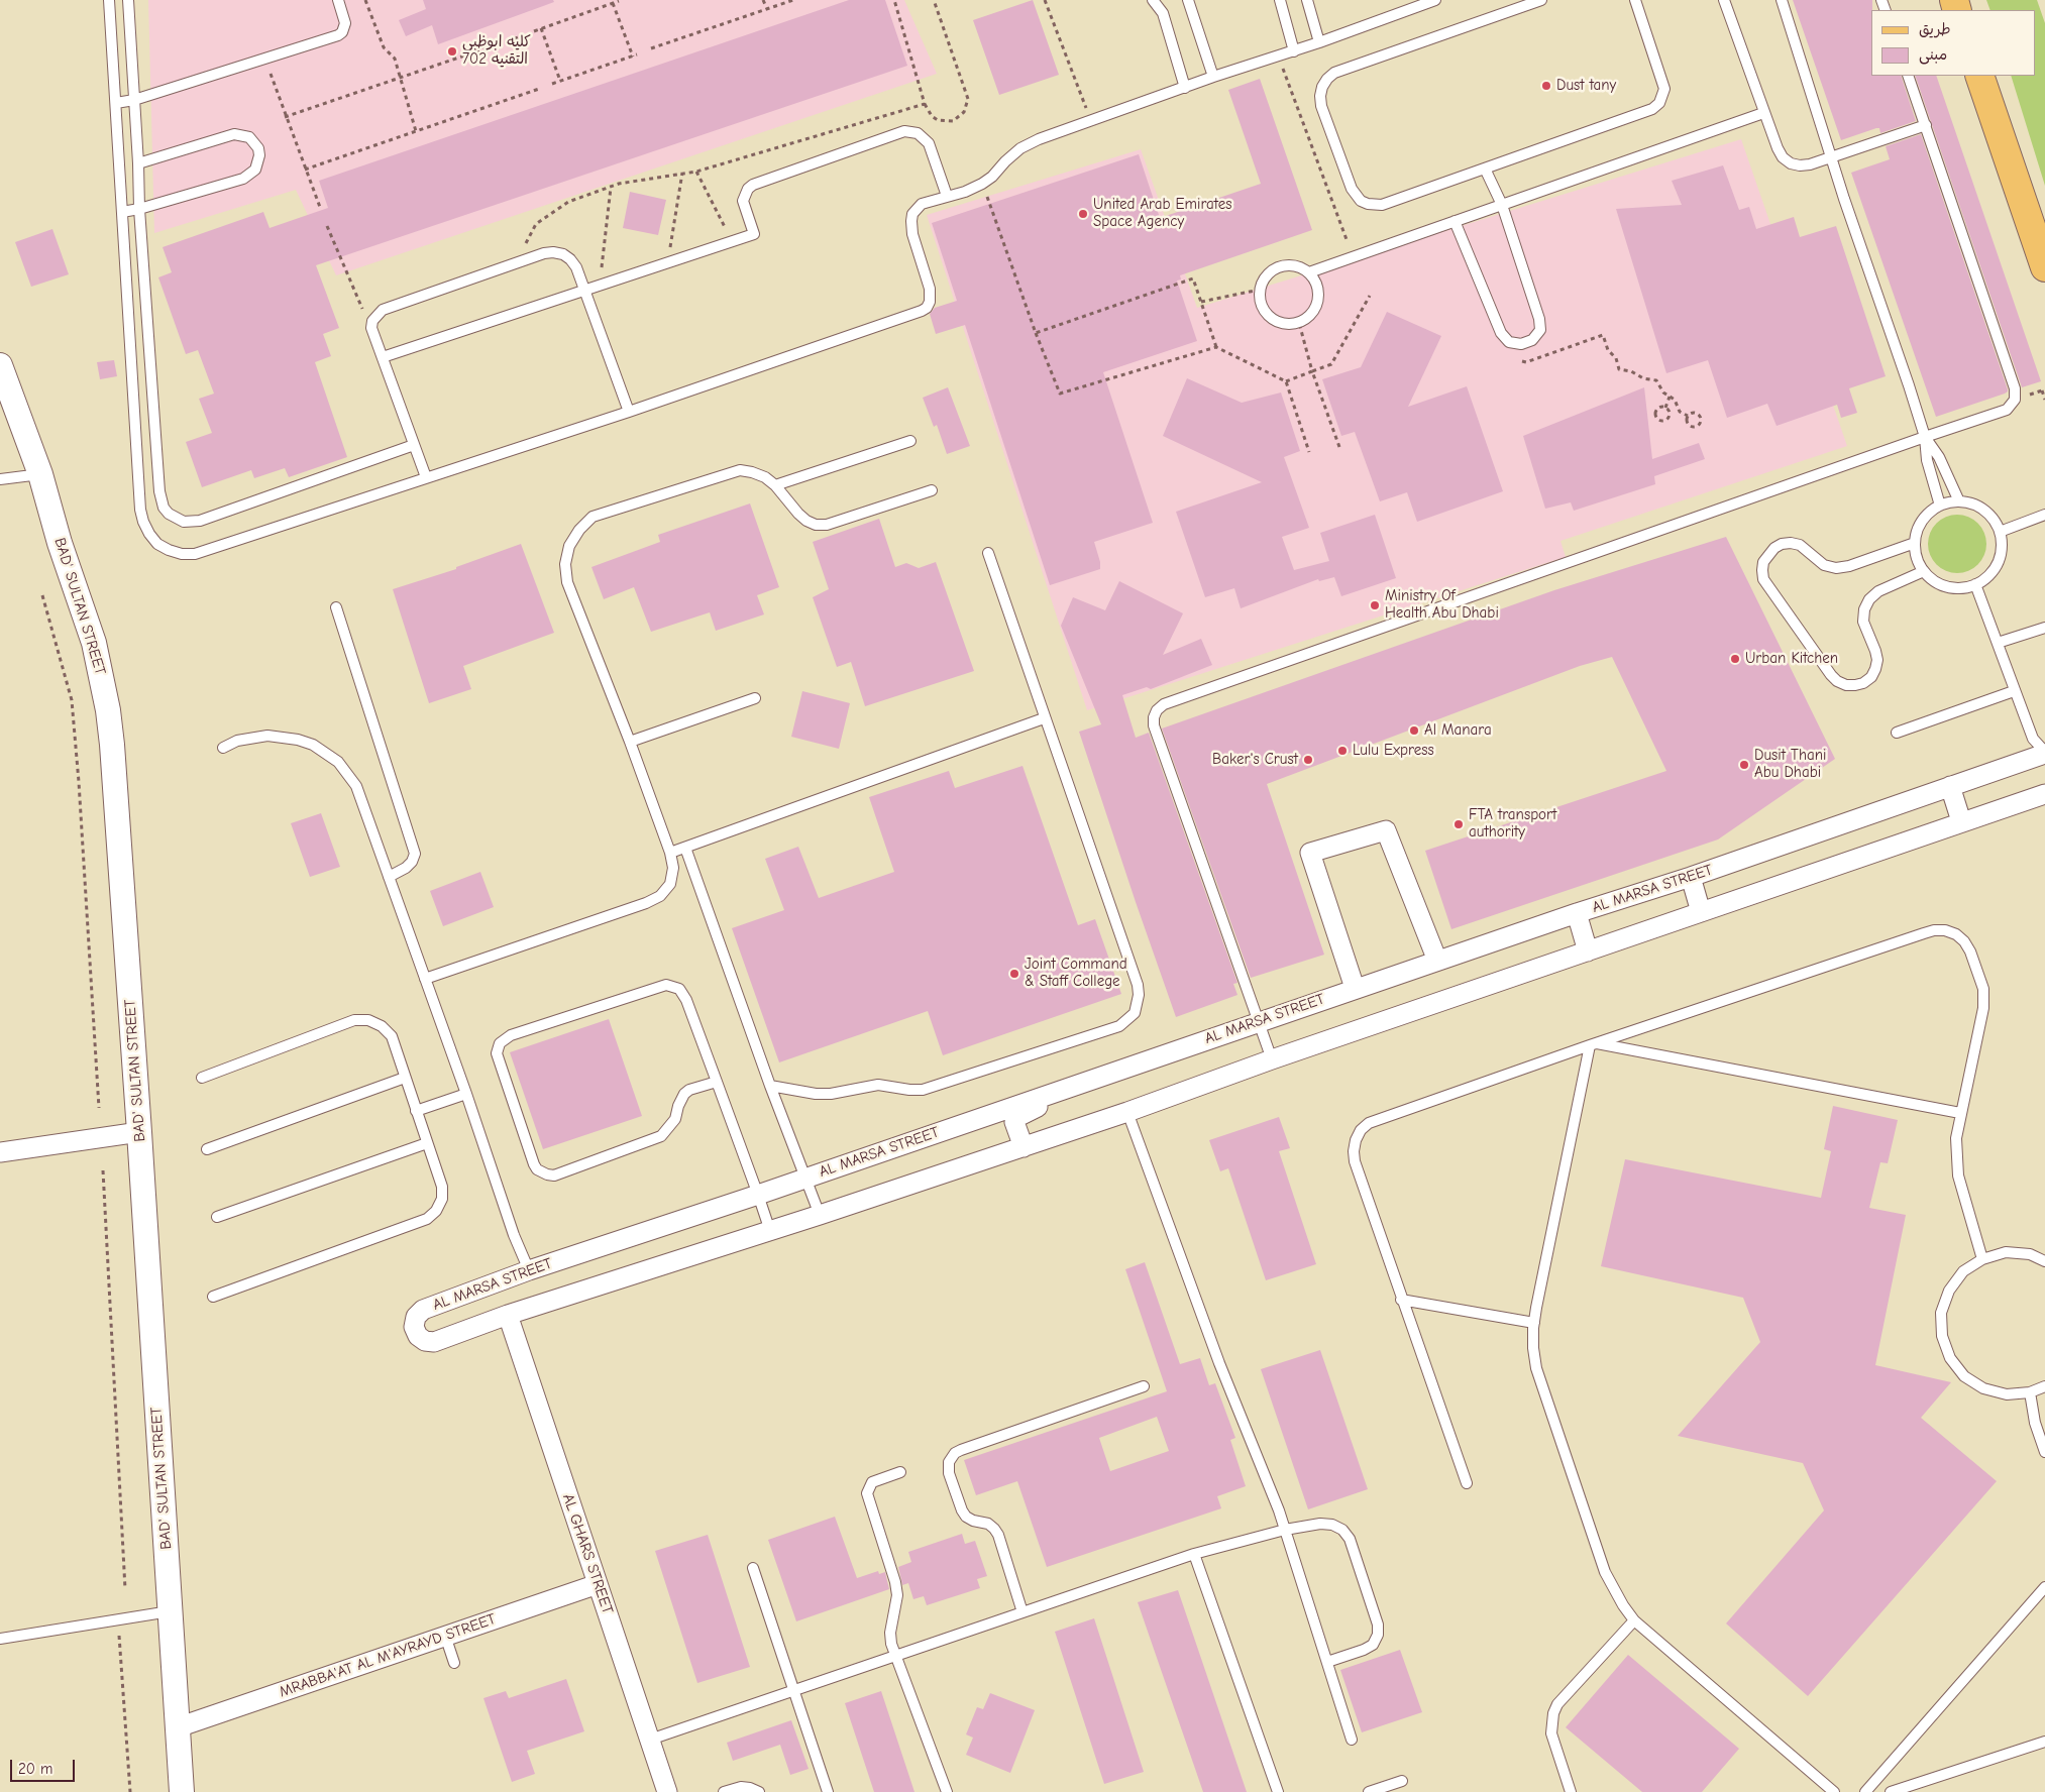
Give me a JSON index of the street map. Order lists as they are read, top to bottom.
{
  "streets": {
    "street": [
      "BAD' SULTAN STREET",
      "AL MARSA STREET",
      "AL GHARS STREET",
      "MRABBA'AT AL M'AYRAYD STREET"
    ]
  },
  "crossings": [
    ["BAD' SULTAN STREET", "MRABBA'AT AL M'AYRAYD STREET"],
    ["AL MARSA STREET", "AL GHARS STREET"],
    ["AL GHARS STREET", "MRABBA'AT AL M'AYRAYD STREET"]
  ],
  "places": [
    "كليه ابوظبي التقنيه 702",
    "Dust tany",
    "United Arab Emirates Space Agency",
    "Ministry Of Health Abu Dhabi",
    "Urban Kitchen",
    "Al Manara",
    "Lulu Express",
    "Baker's Crust",
    "Dusit Thani Abu Dhabi",
    "FTA transport authority",
    "Joint Command & Staff College"
  ],
  "legend": ["طريق", "مبنى"],
  "scale_bar": "20 m"
}
